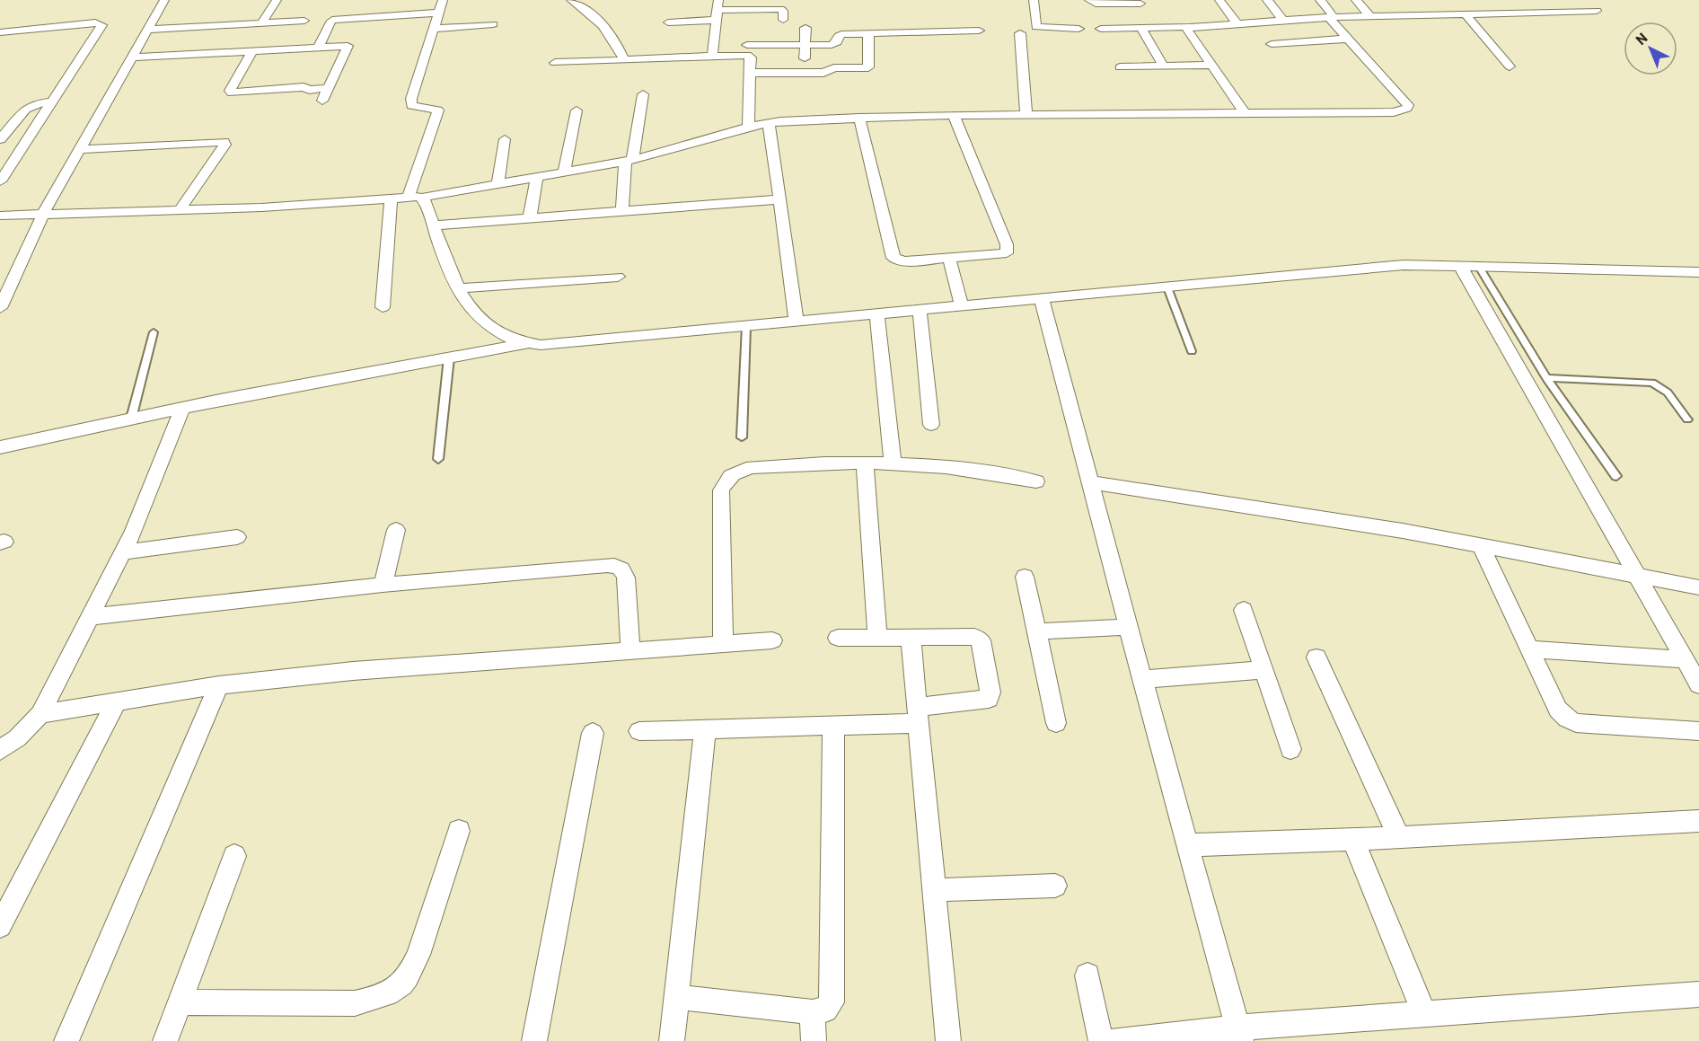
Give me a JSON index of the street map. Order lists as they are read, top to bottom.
{
  "north": "top left"
}
